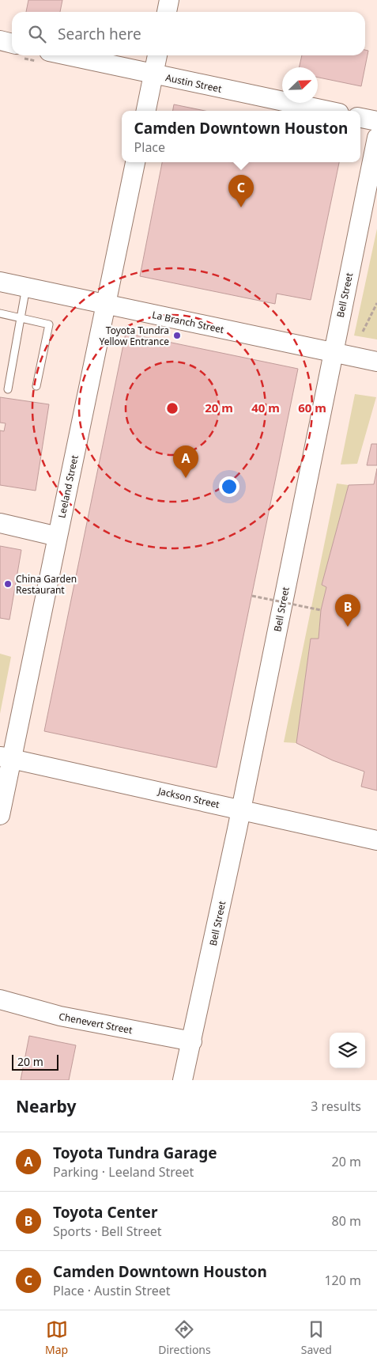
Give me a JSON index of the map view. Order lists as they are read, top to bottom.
{
  "streets": {
    "street": [
      "Austin Street",
      "Bell Street",
      "La Branch Street",
      "Leeland Street",
      "Jackson Street",
      "Chenevert Street"
    ]
  },
  "crossings": [
    ["Bell Street", "La Branch Street"],
    ["Bell Street", "Jackson Street"],
    ["Bell Street", "Chenevert Street"],
    ["La Branch Street", "Leeland Street"],
    ["Leeland Street", "Jackson Street"]
  ],
  "places": ["Toyota Tundra Yellow Entrance", "China Garden Restaurant"],
  "scale_bar": "20 m",
  "north": "top right",
  "page": {
    "search": "Search here",
    "popup": ["Camden Downtown Houston", "Place"],
    "pins": ["C", "A", "B"],
    "scale": "20 m",
    "heading": ["Nearby", "3 results"],
    "list": [
      {
        "mark": "A",
        "name": "Toyota Tundra Garage",
        "note": "Parking · Leeland Street",
        "value": "20 m"
      },
      {
        "mark": "B",
        "name": "Toyota Center",
        "note": "Sports · Bell Street",
        "value": "80 m"
      },
      {
        "mark": "C",
        "name": "Camden Downtown Houston",
        "note": "Place · Austin Street",
        "value": "120 m"
      }
    ],
    "nav": ["Map", "Directions", "Saved"]
  },
  "rings": ["20 m", "40 m", "60 m"]
}
